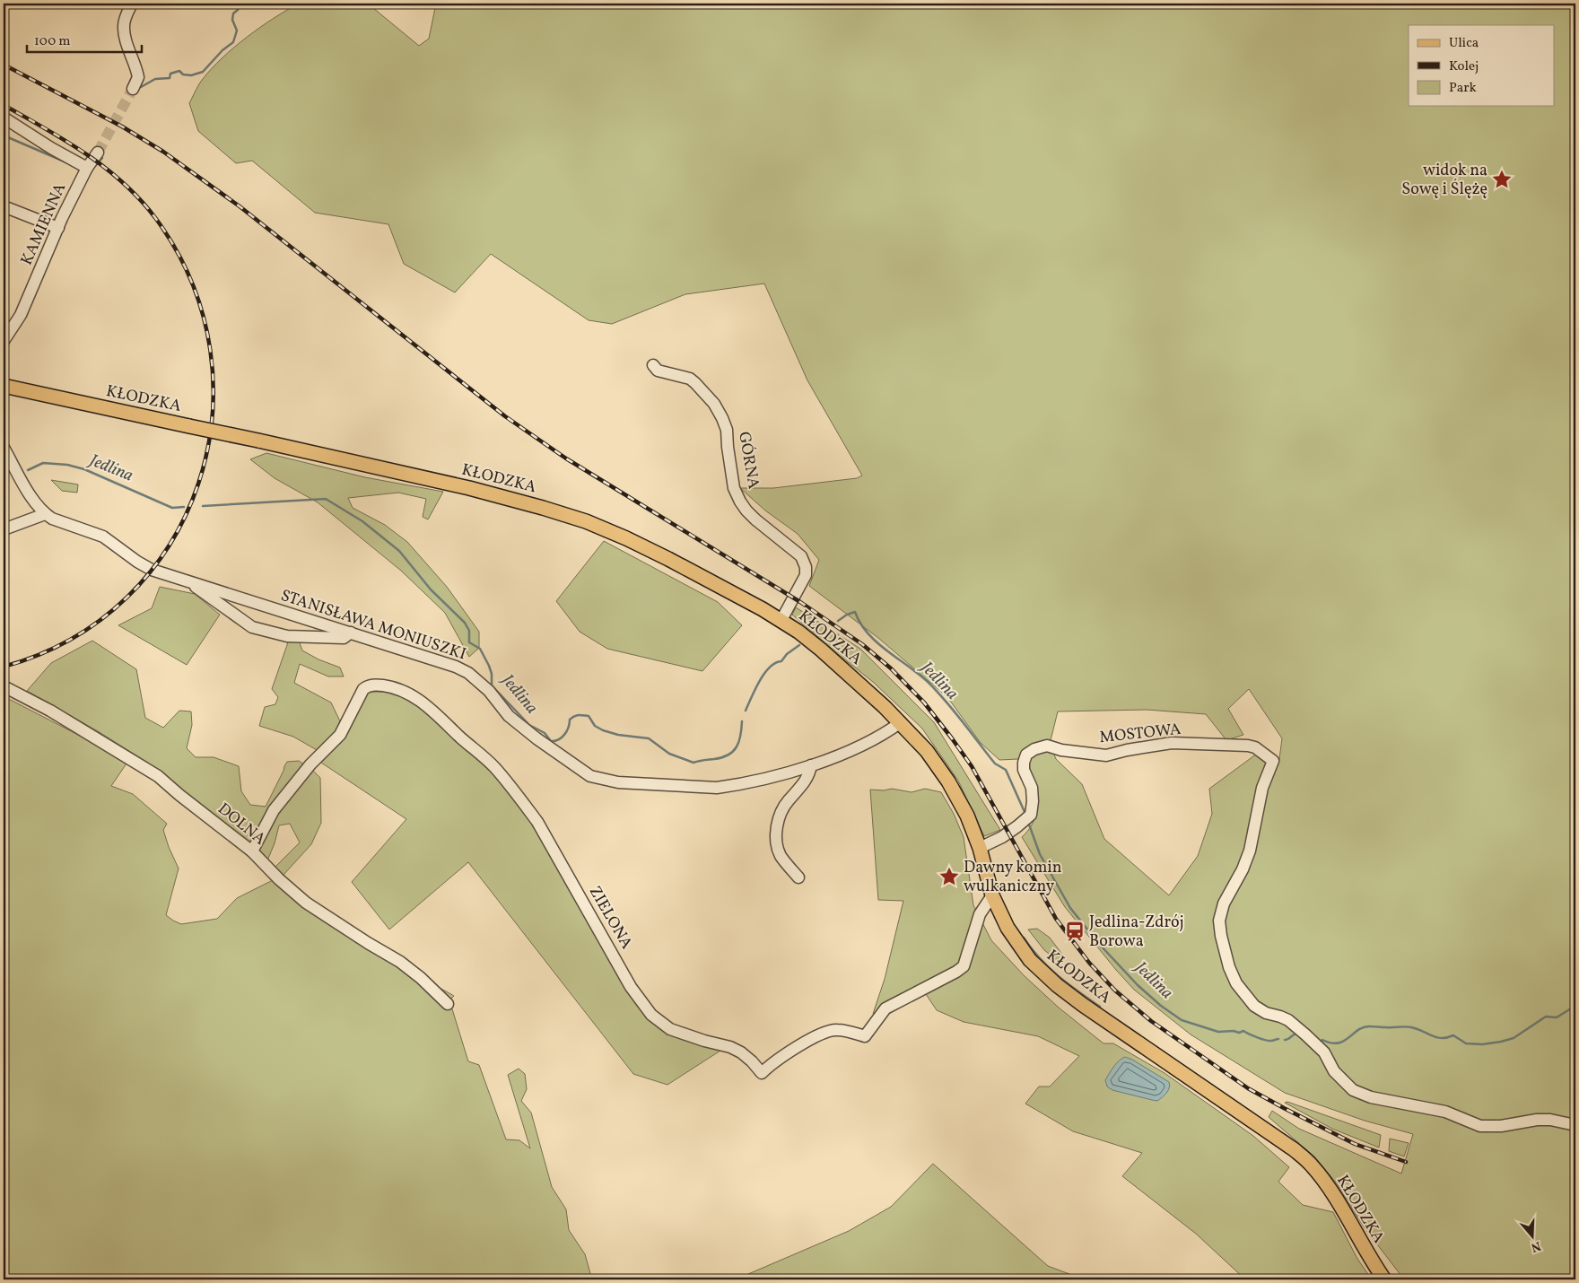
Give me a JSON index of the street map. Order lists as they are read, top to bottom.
{
  "streets": {
    "main road": ["KŁODZKA"],
    "street": [
      "KAMIENNA",
      "GÓRNA",
      "STANISŁAWA MONIUSZKI",
      "MOSTOWA",
      "DOLNA",
      "ZIELONA"
    ]
  },
  "crossings": [
    ["KŁODZKA", "GÓRNA"],
    ["KŁODZKA", "STANISŁAWA MONIUSZKI"],
    ["KŁODZKA", "MOSTOWA"],
    ["KŁODZKA", "ZIELONA"],
    ["DOLNA", "ZIELONA"]
  ],
  "water": ["Jedlina"],
  "places": {
    "place": ["widok na Sowę i Ślężę", "Dawny komin wulkaniczny"],
    "station": ["Jedlina-Zdrój Borowa"]
  },
  "legend": ["Ulica", "Kolej", "Park"],
  "scale_bar": "100 m",
  "north": "bottom"
}
